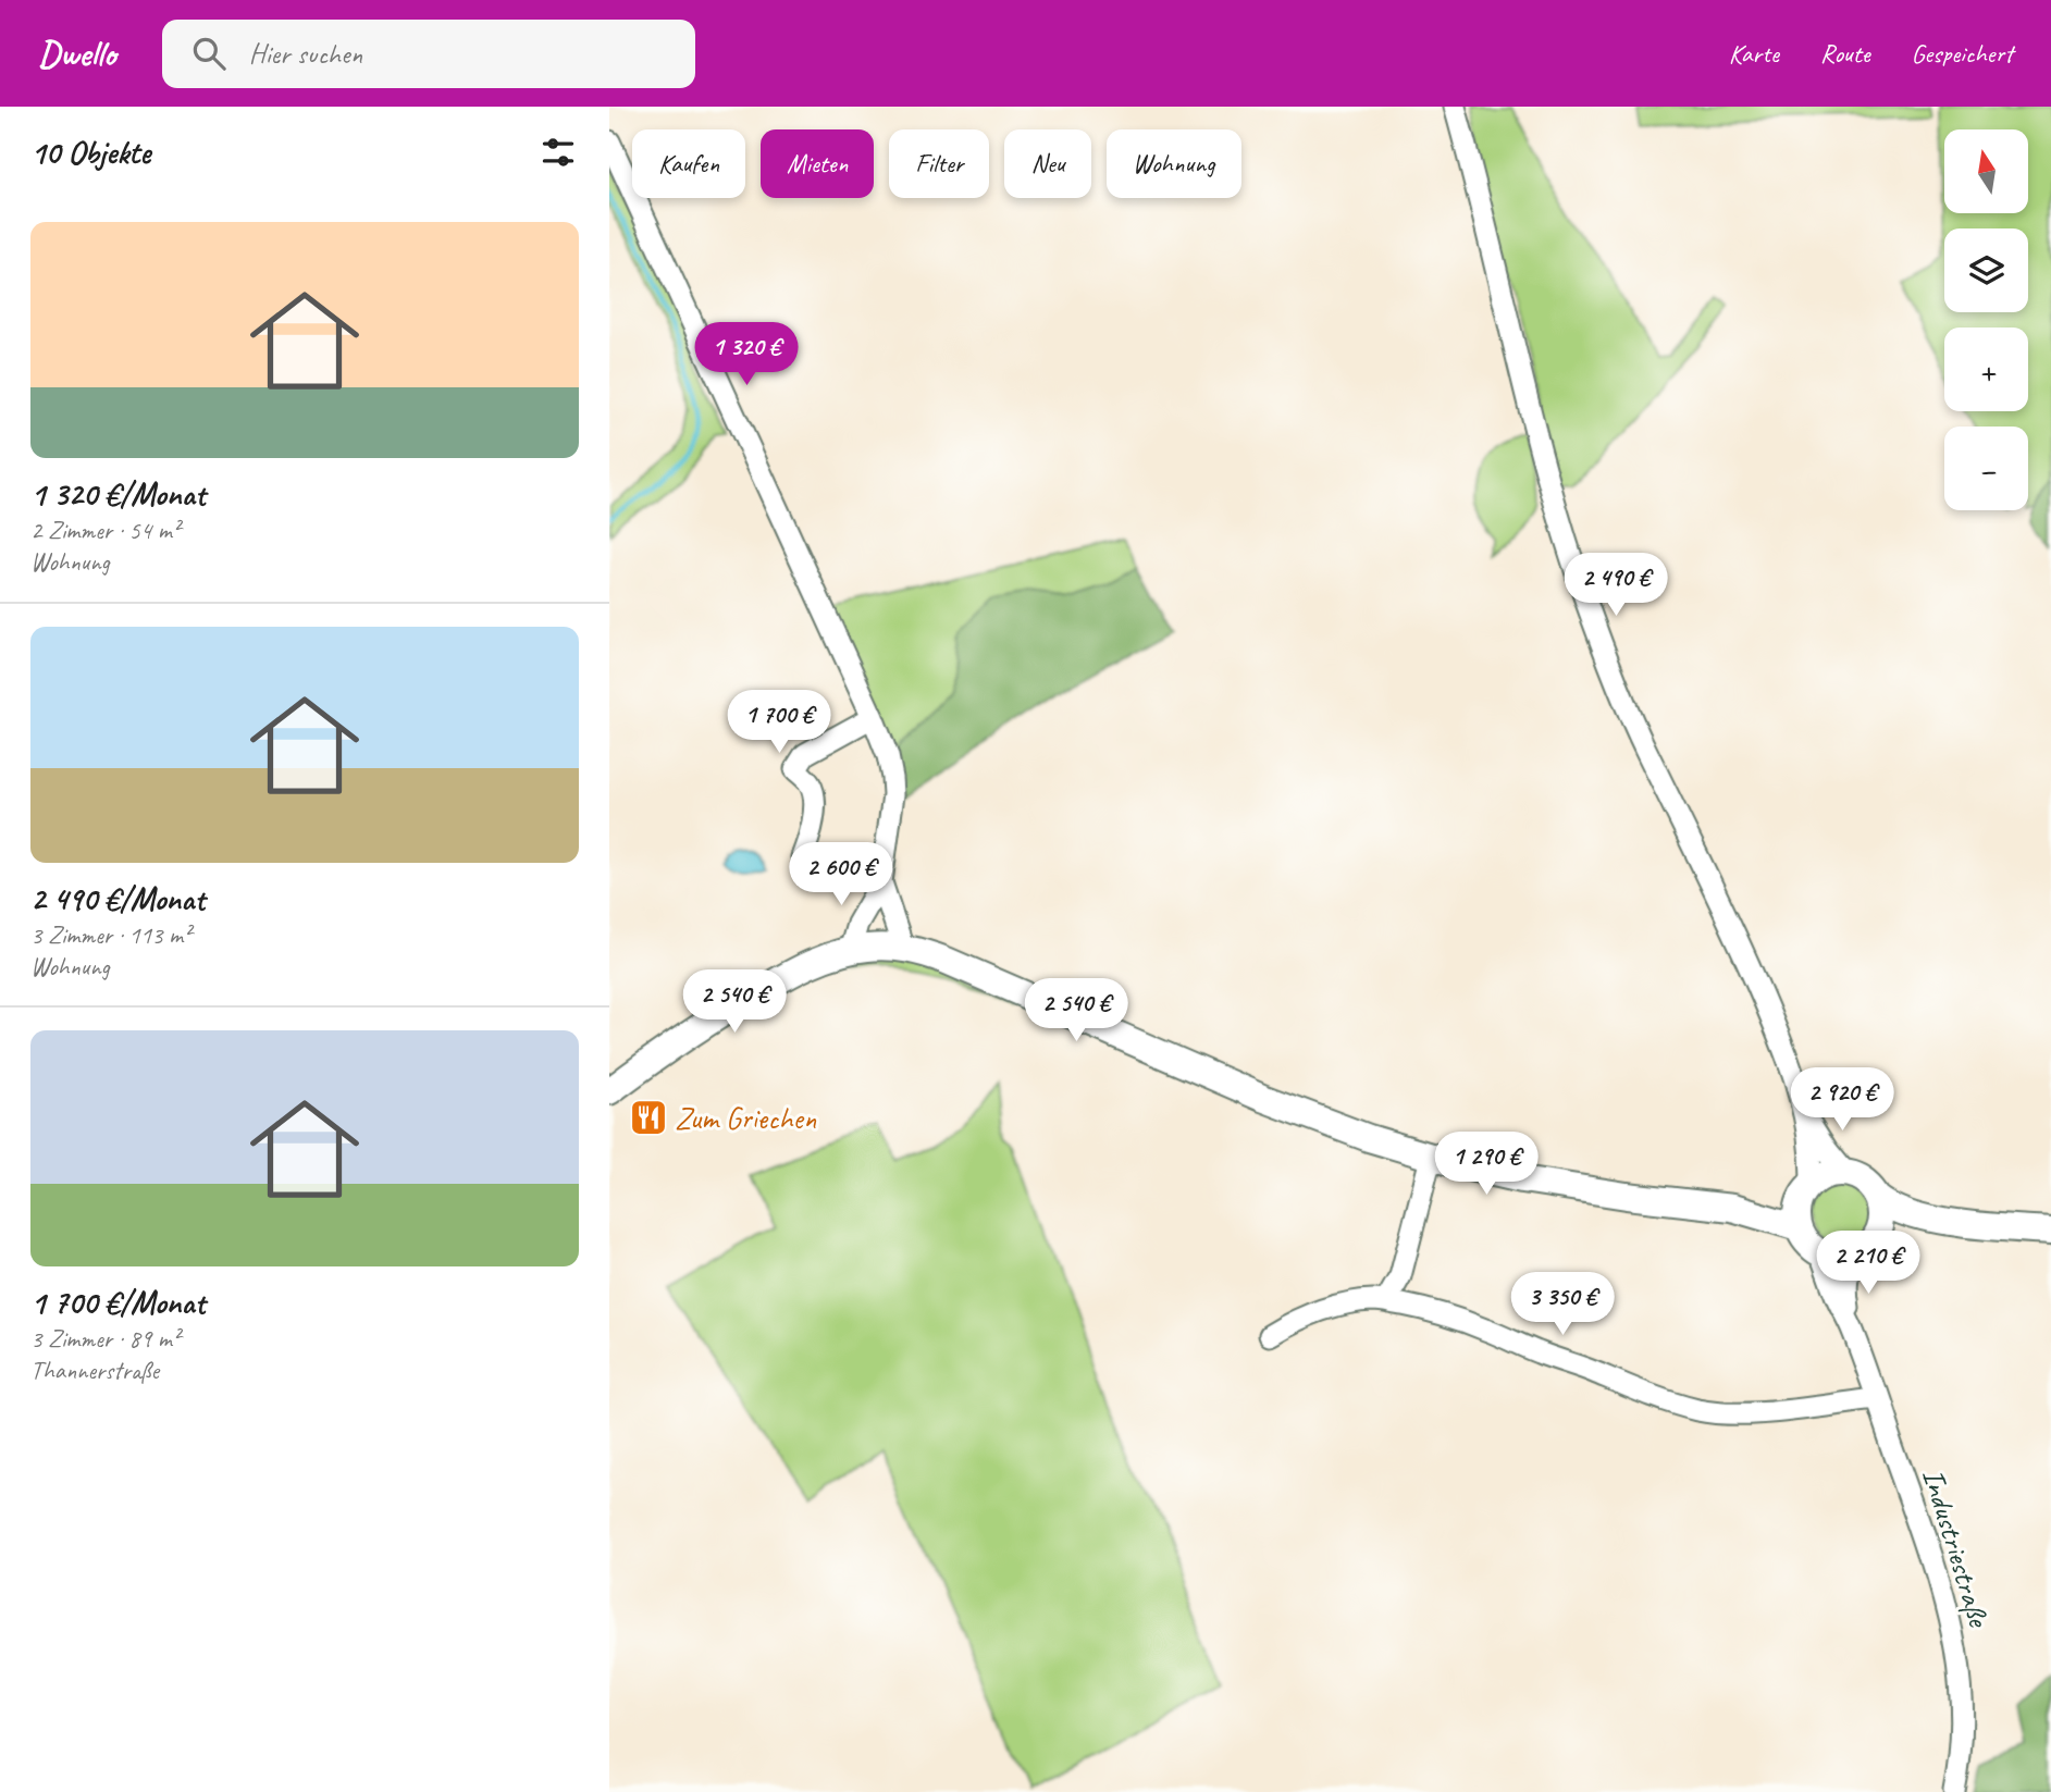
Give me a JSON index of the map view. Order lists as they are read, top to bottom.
{
  "streets": {
    "street": ["Industriestraße"]
  },
  "places": {
    "restaurant": ["Zum Griechen"]
  },
  "north": "top",
  "page": {
    "header": "Dwello",
    "search": "Hier suchen",
    "nav": ["Karte", "Route", "Gespeichert"],
    "heading": "10 Objekte",
    "map_buttons": ["+", "−"],
    "chip": [
      "Kaufen",
      "Mieten",
      "Filter",
      "Neu",
      "Wohnung"
    ],
    "list": [
      {
        "name": "1 320 €/Monat",
        "note": "2 Zimmer · 54 m² · Wohnung"
      },
      {
        "name": "2 490 €/Monat",
        "note": "3 Zimmer · 113 m² · Wohnung"
      },
      {
        "name": "1 700 €/Monat",
        "note": "3 Zimmer · 89 m² · Thannerstraße"
      }
    ],
    "price": [
      "1 320 €",
      "2 490 €",
      "1 700 €",
      "2 600 €",
      "2 540 €",
      "2 540 €",
      "2 920 €",
      "1 290 €",
      "2 210 €",
      "3 350 €"
    ]
  }
}
